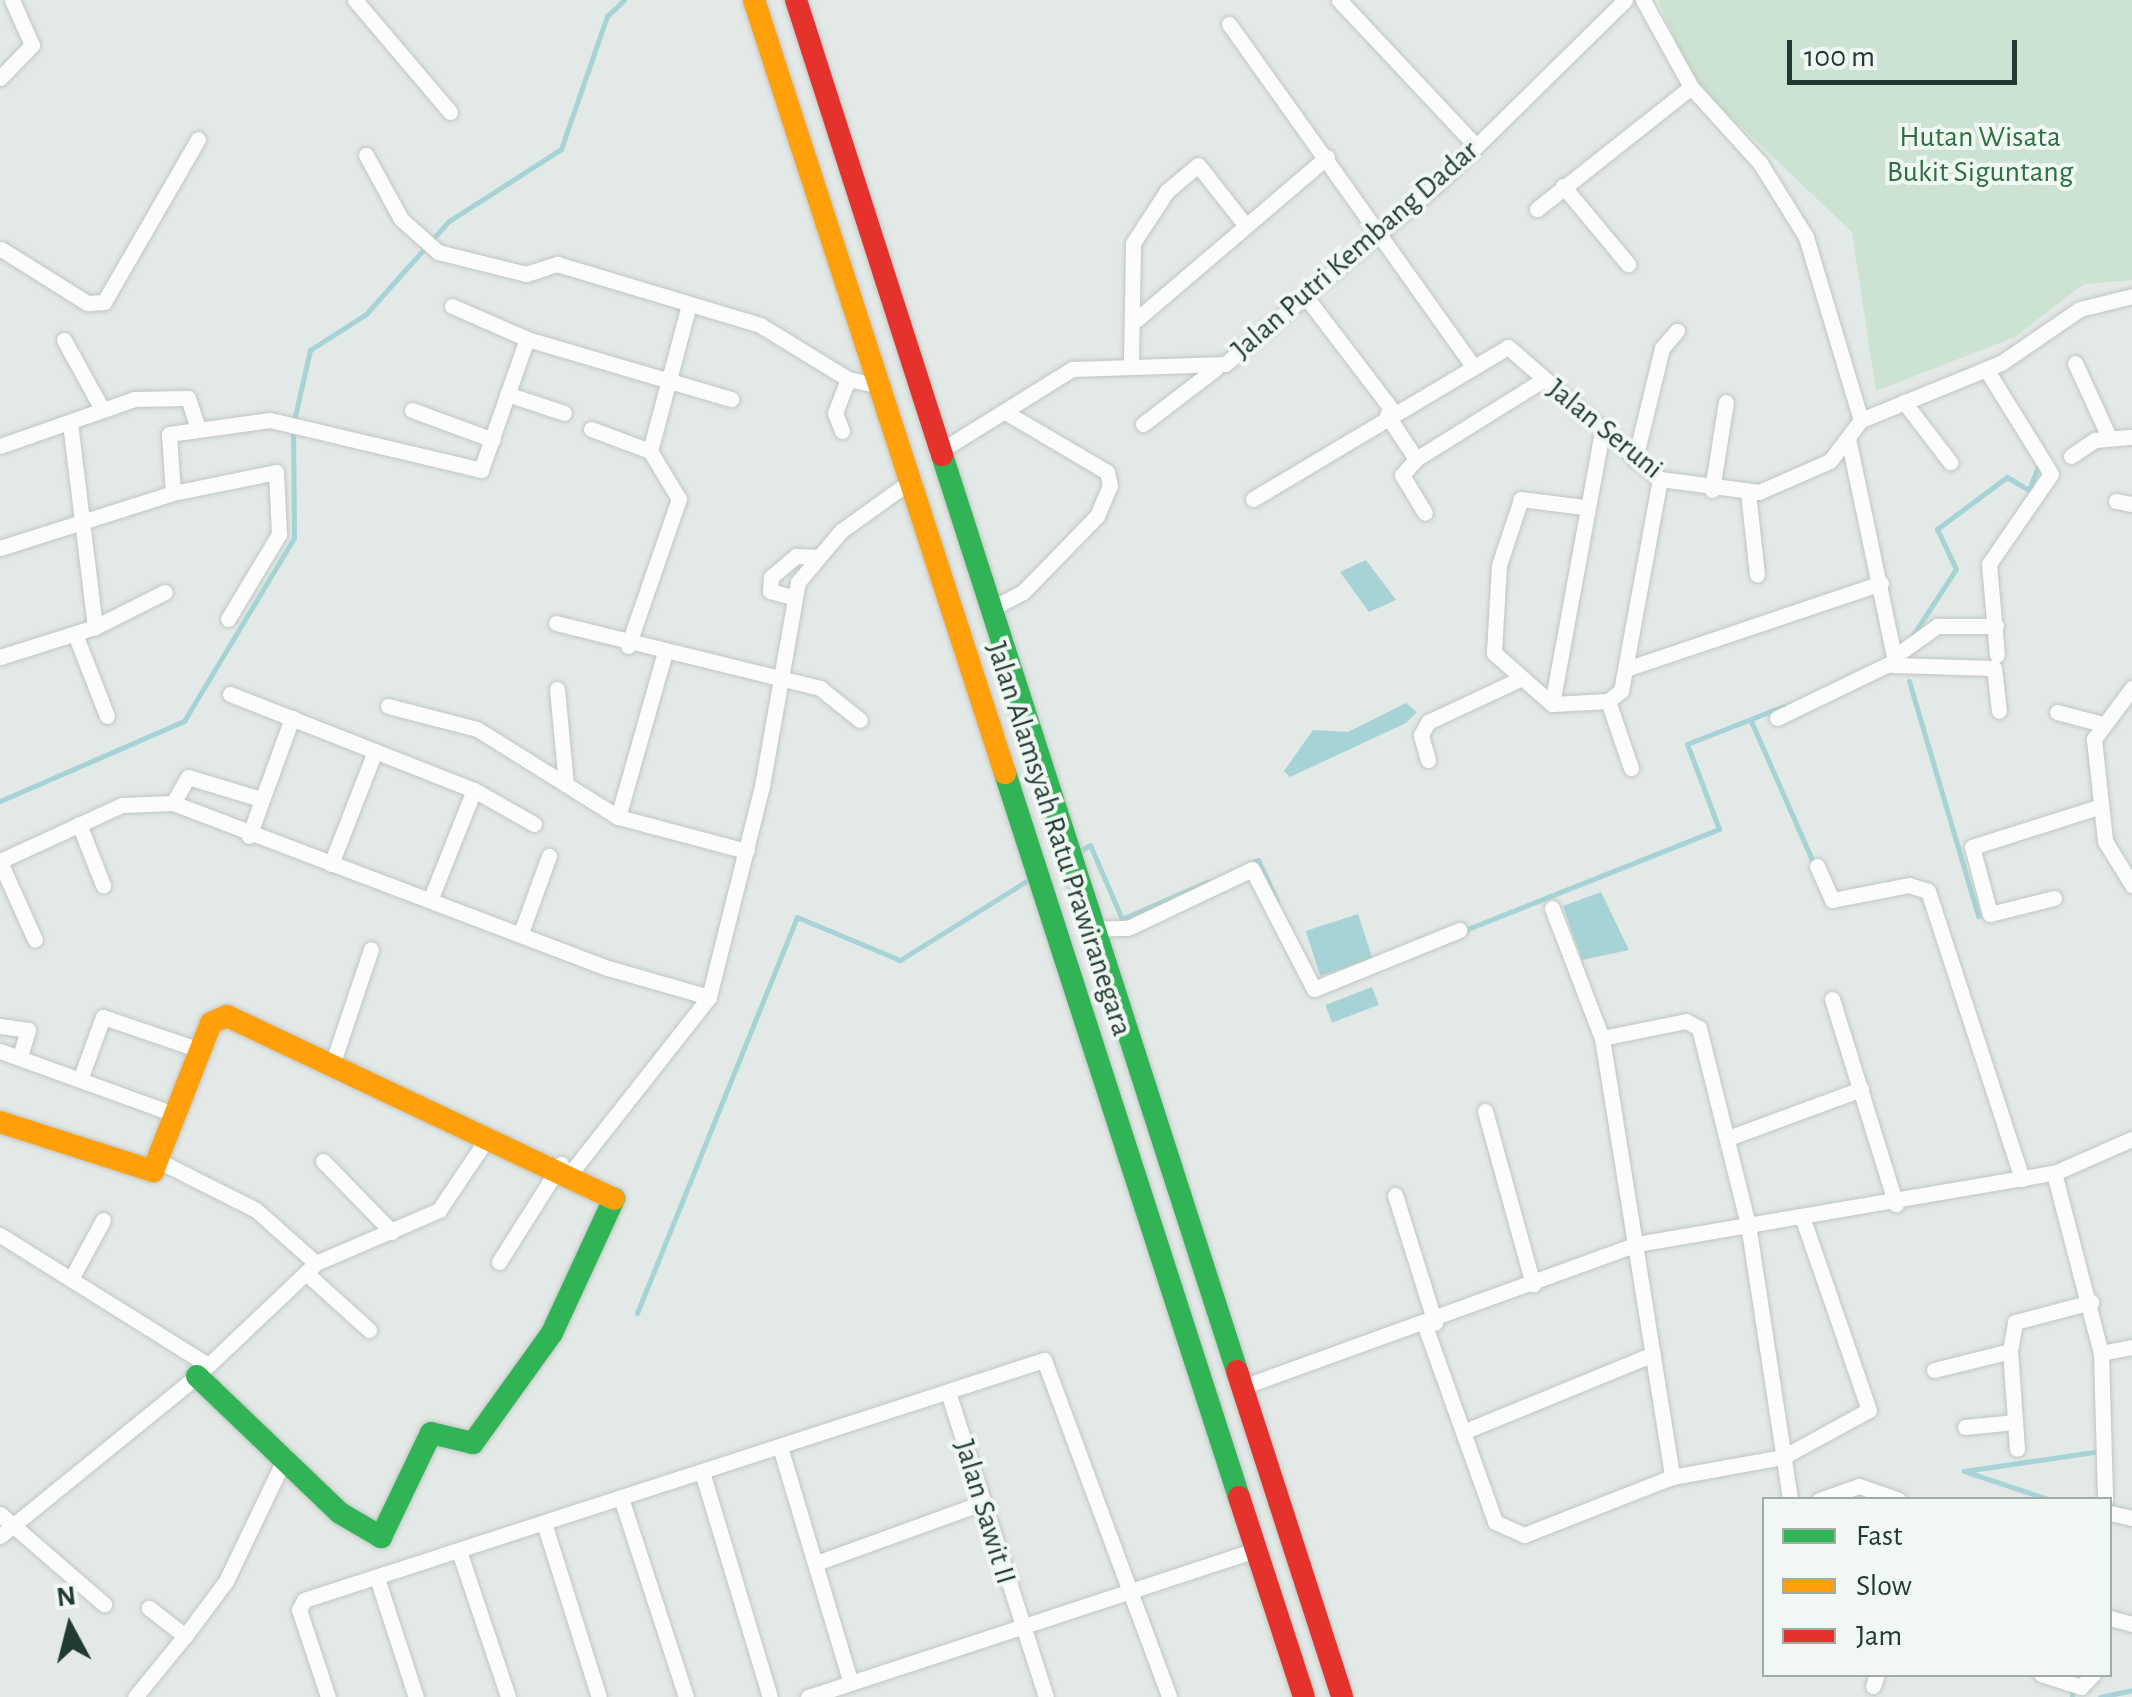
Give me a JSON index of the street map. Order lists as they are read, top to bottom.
{
  "streets": {
    "main road": ["Jalan Alamsyah Ratu Prawiranegara"],
    "street": ["Jalan Putri Kembang Dadar", "Jalan Seruni", "Jalan Sawit II"]
  },
  "crossings": [
    ["Jalan Putri Kembang Dadar", "Jalan Alamsyah Ratu Prawiranegara"]
  ],
  "parks": ["Hutan Wisata Bukit Siguntang"],
  "legend": ["Fast", "Slow", "Jam"],
  "scale_bar": "100 m",
  "north": "top"
}
